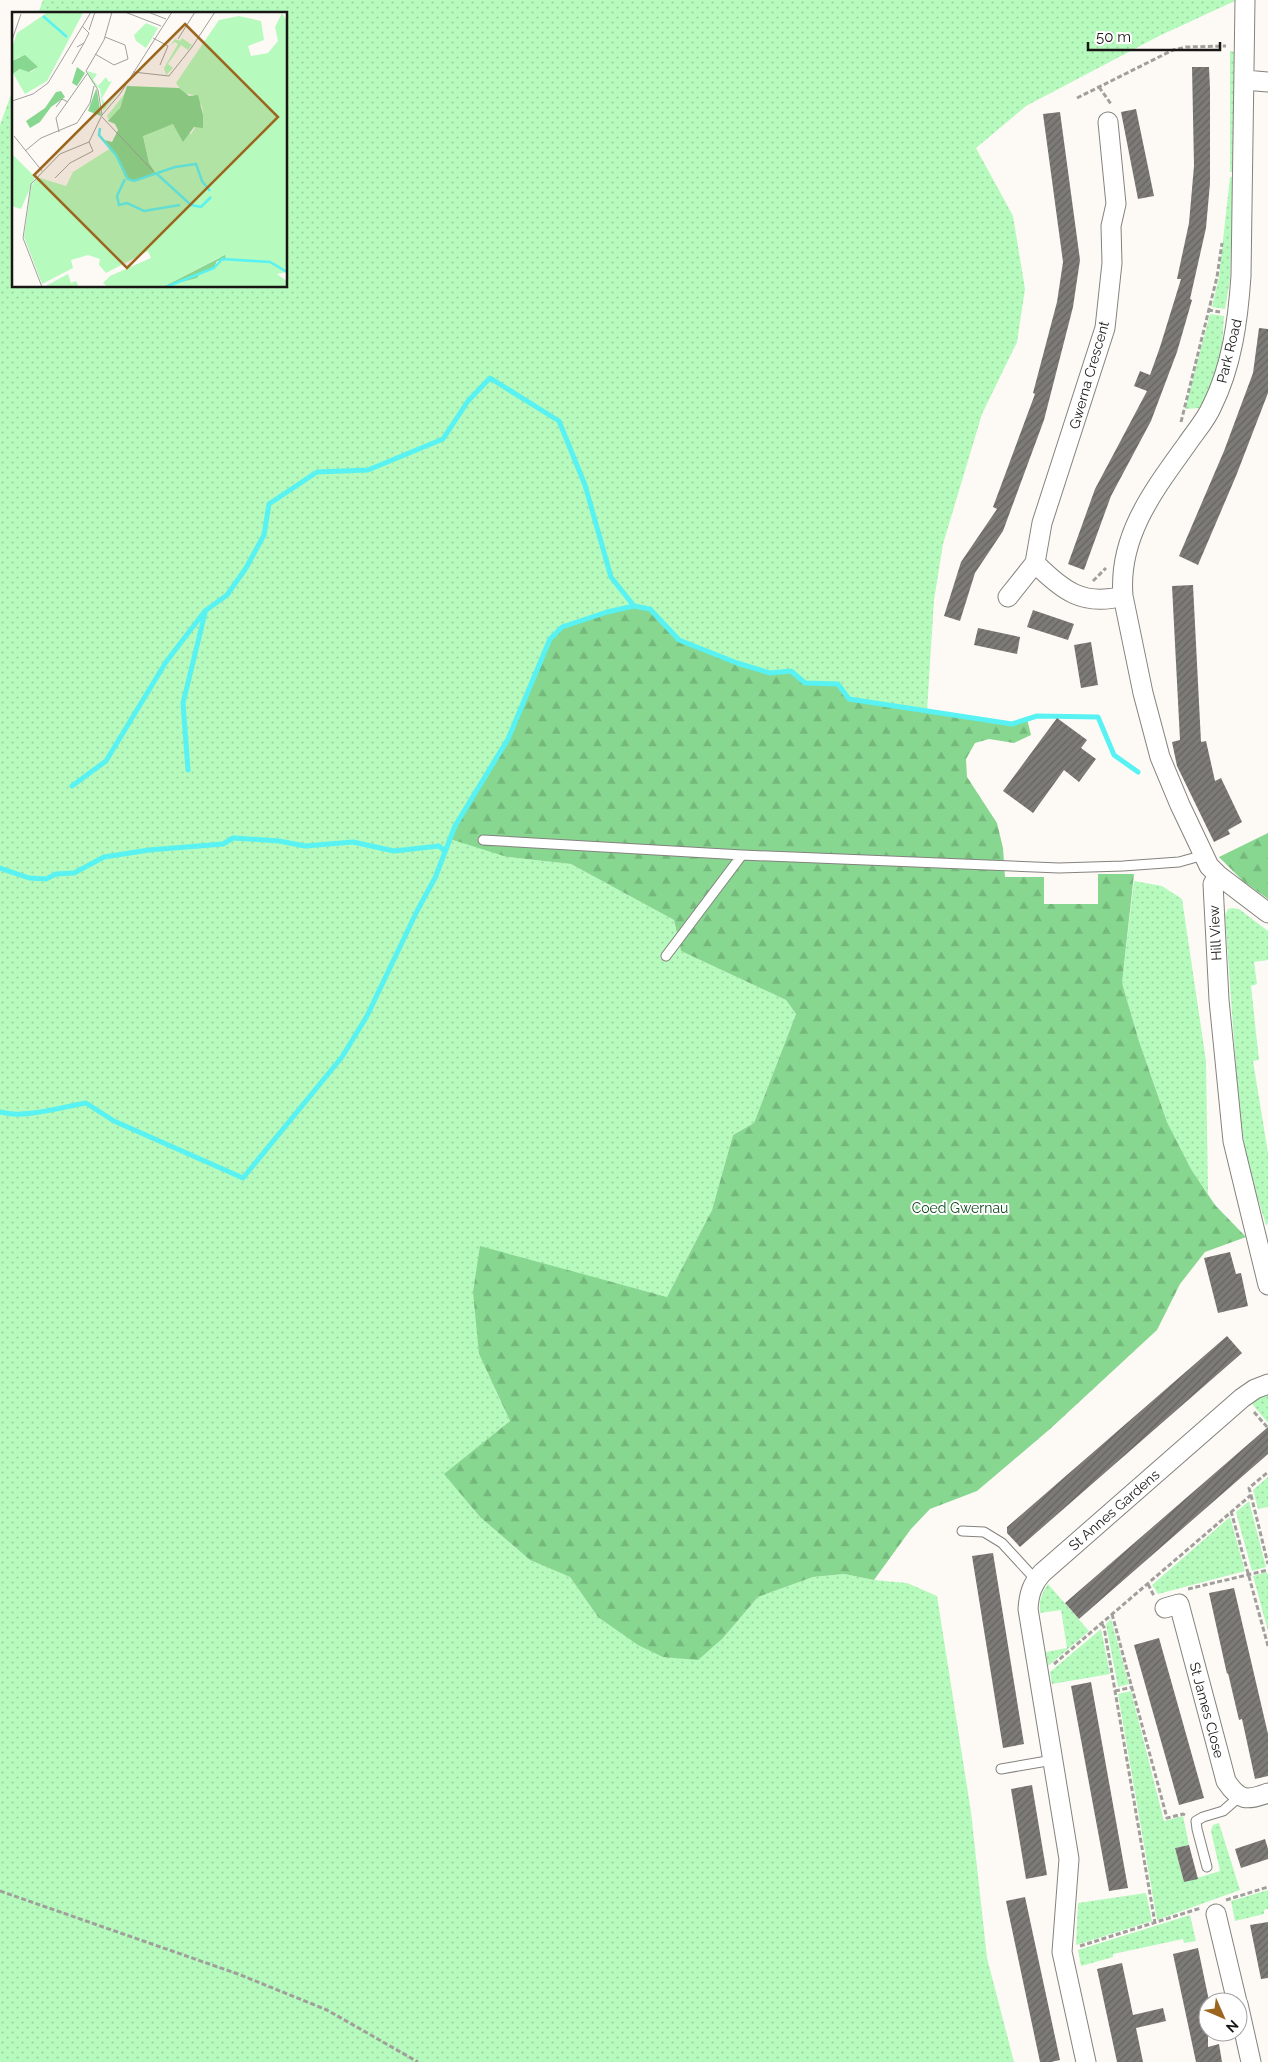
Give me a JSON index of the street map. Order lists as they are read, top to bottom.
{
  "streets": {
    "street": [
      "Park Road",
      "Gwerna Crescent",
      "Hill View",
      "St Annes Gardens",
      "St James Close"
    ]
  },
  "parks": ["Coed Gwernau"],
  "scale_bar": "50 m",
  "north": "bottom right"
}
